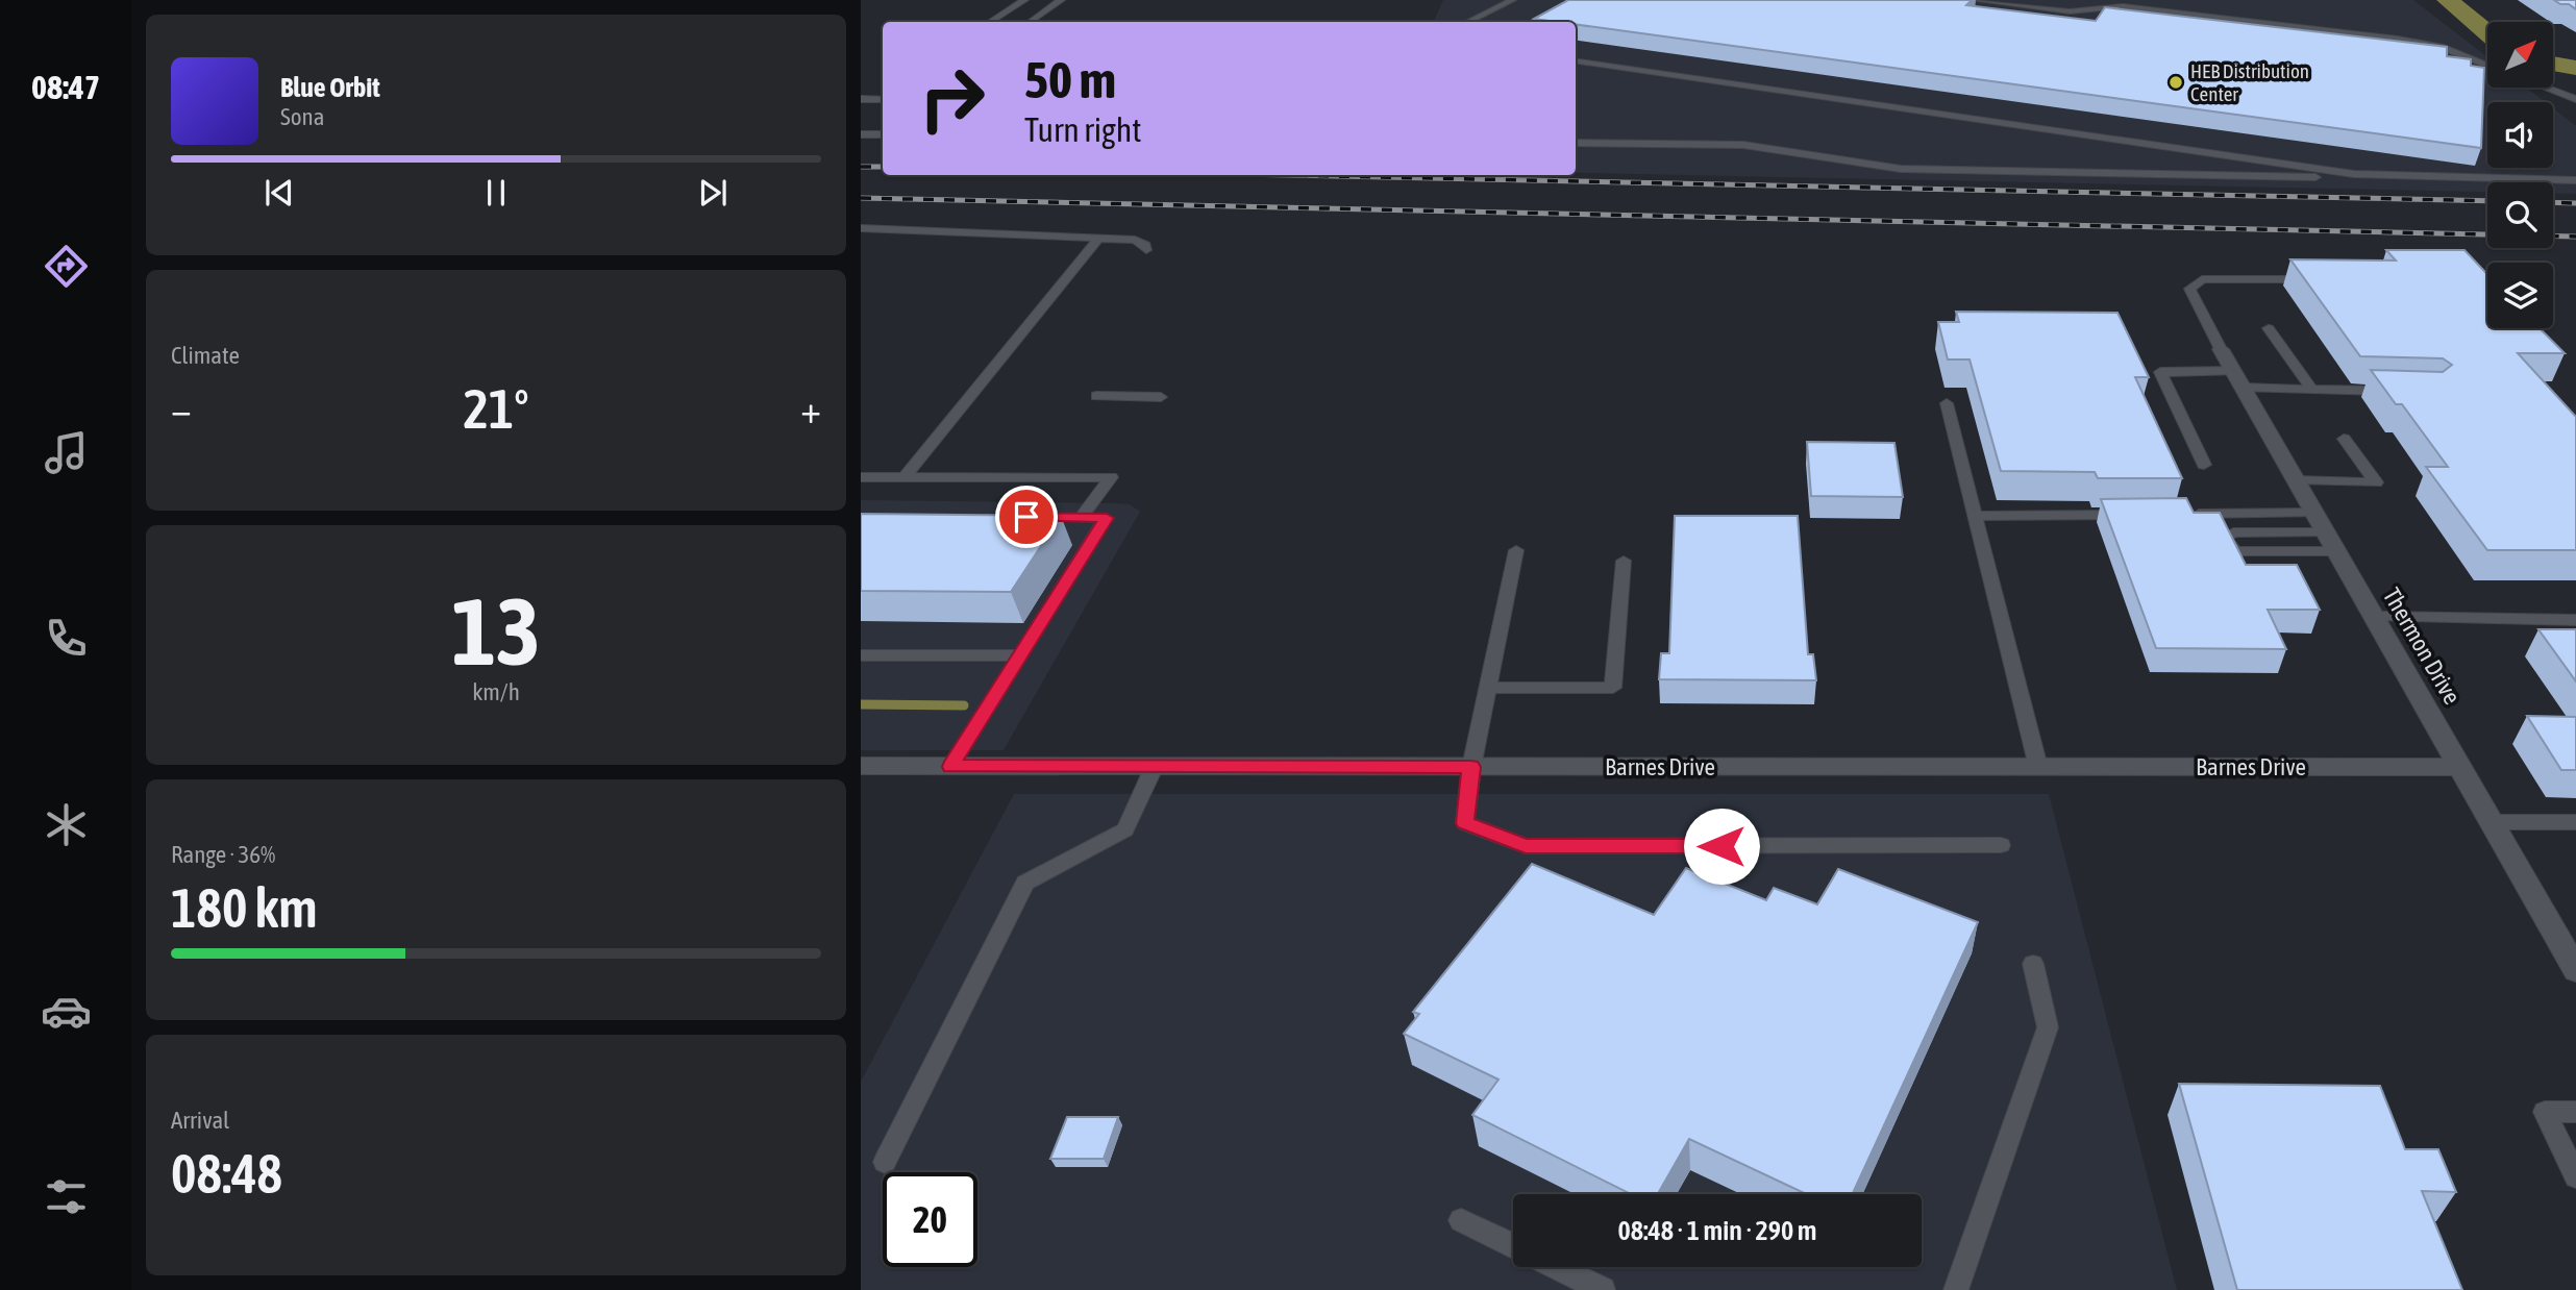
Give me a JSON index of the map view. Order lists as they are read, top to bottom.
{
  "streets": {
    "street": ["Thermon Drive", "Barnes Drive"]
  },
  "crossings": [
    ["Thermon Drive", "Barnes Drive"]
  ],
  "places": ["HEB Distribution Center"],
  "north": "top right",
  "page": {
    "tabs": "08:47",
    "turn": ["50 m", "Turn right"],
    "song": ["Blue Orbit", "Sona"],
    "tile": [
      "Climate",
      ["13", "km/h"],
      ["Range · 36%", "180 km"],
      ["Arrival", "08:48"]
    ],
    "heat": ["−", "21°", "+"],
    "limit": "20",
    "trip": "08:48 · 1 min · 290 m"
  }
}
